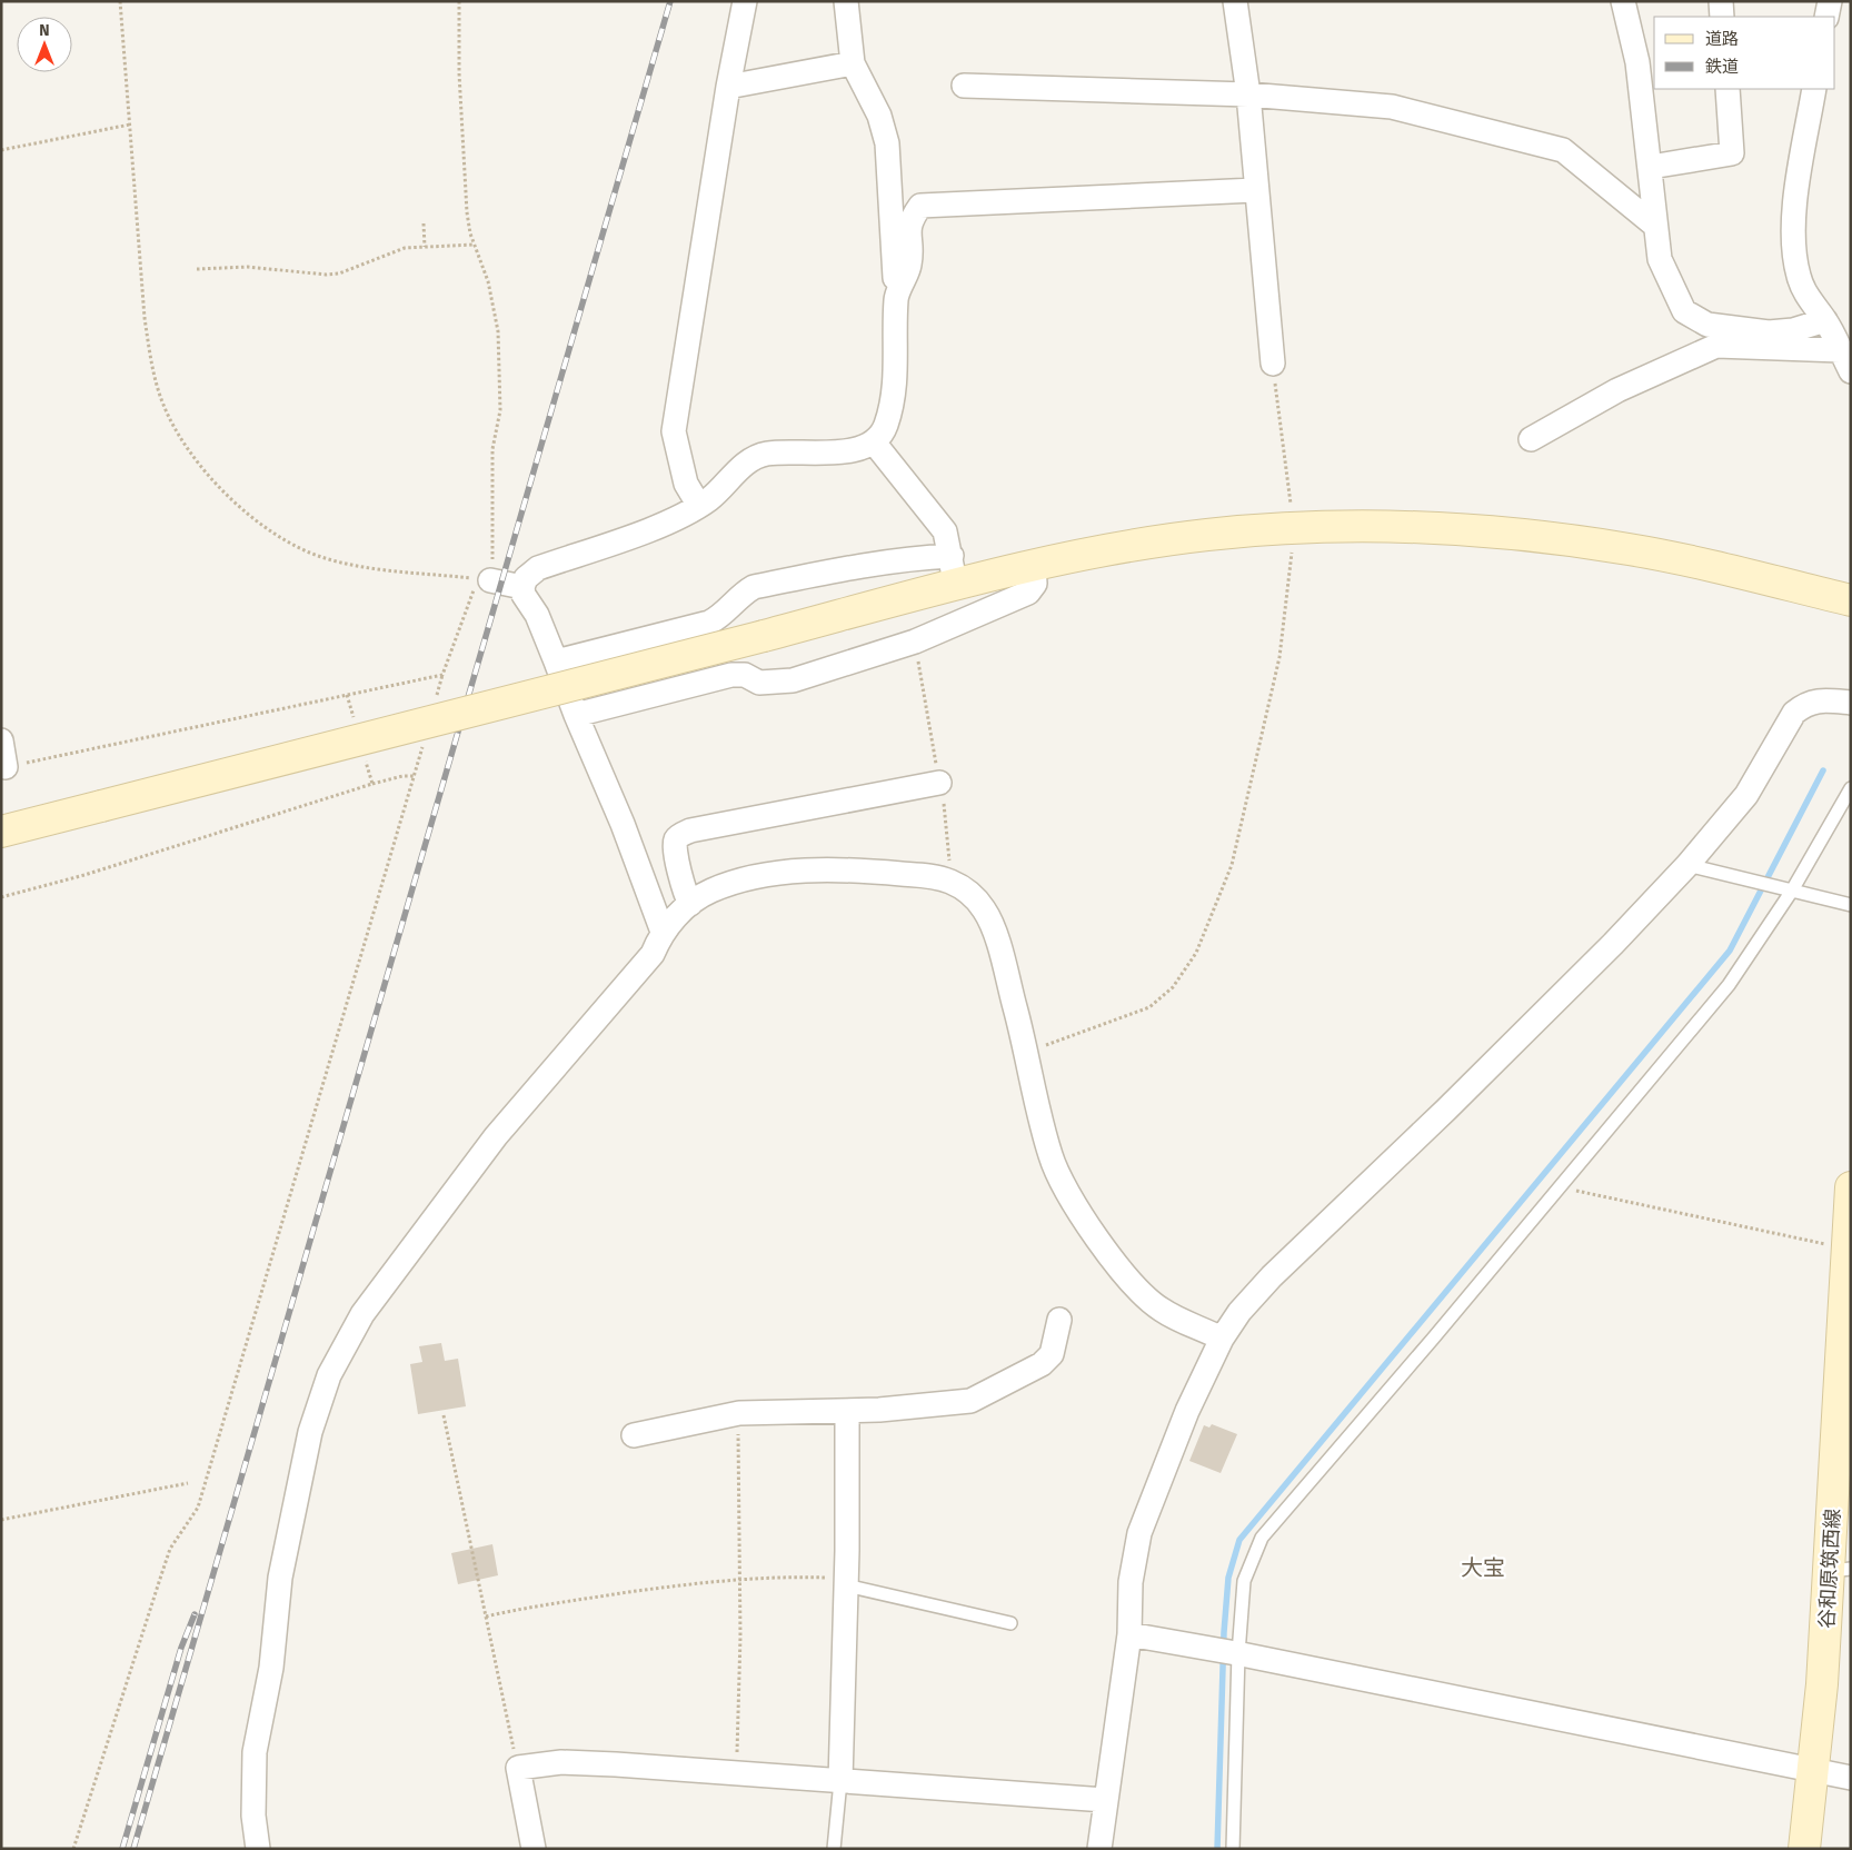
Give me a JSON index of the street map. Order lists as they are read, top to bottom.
{
  "streets": {
    "street": ["谷和原筑西線"]
  },
  "districts": ["大宝"],
  "legend": ["道路", "鉄道"],
  "north": "top"
}
